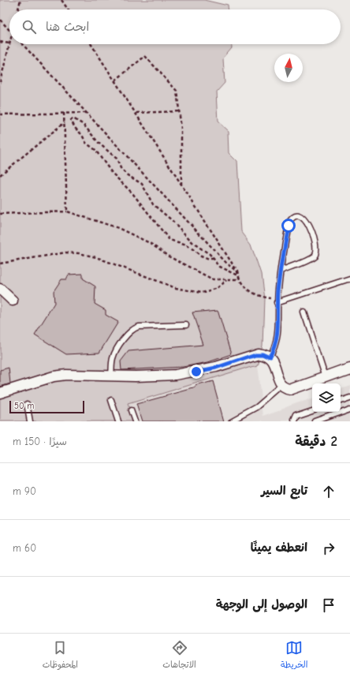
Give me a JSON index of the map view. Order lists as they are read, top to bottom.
{
  "scale_bar": "50 m",
  "north": "top",
  "page": {
    "search": "ابحث هنا",
    "scale": "50 m",
    "heading": ["2 دقيقة", "سيرًا · 150 m"],
    "list": [
      ["تابع السير", "90 m"],
      ["انعطف يمينًا", "60 m"],
      "الوصول إلى الوجهة"
    ],
    "nav": ["الخريطة", "الاتجاهات", "المحفوظات"]
  }
}
